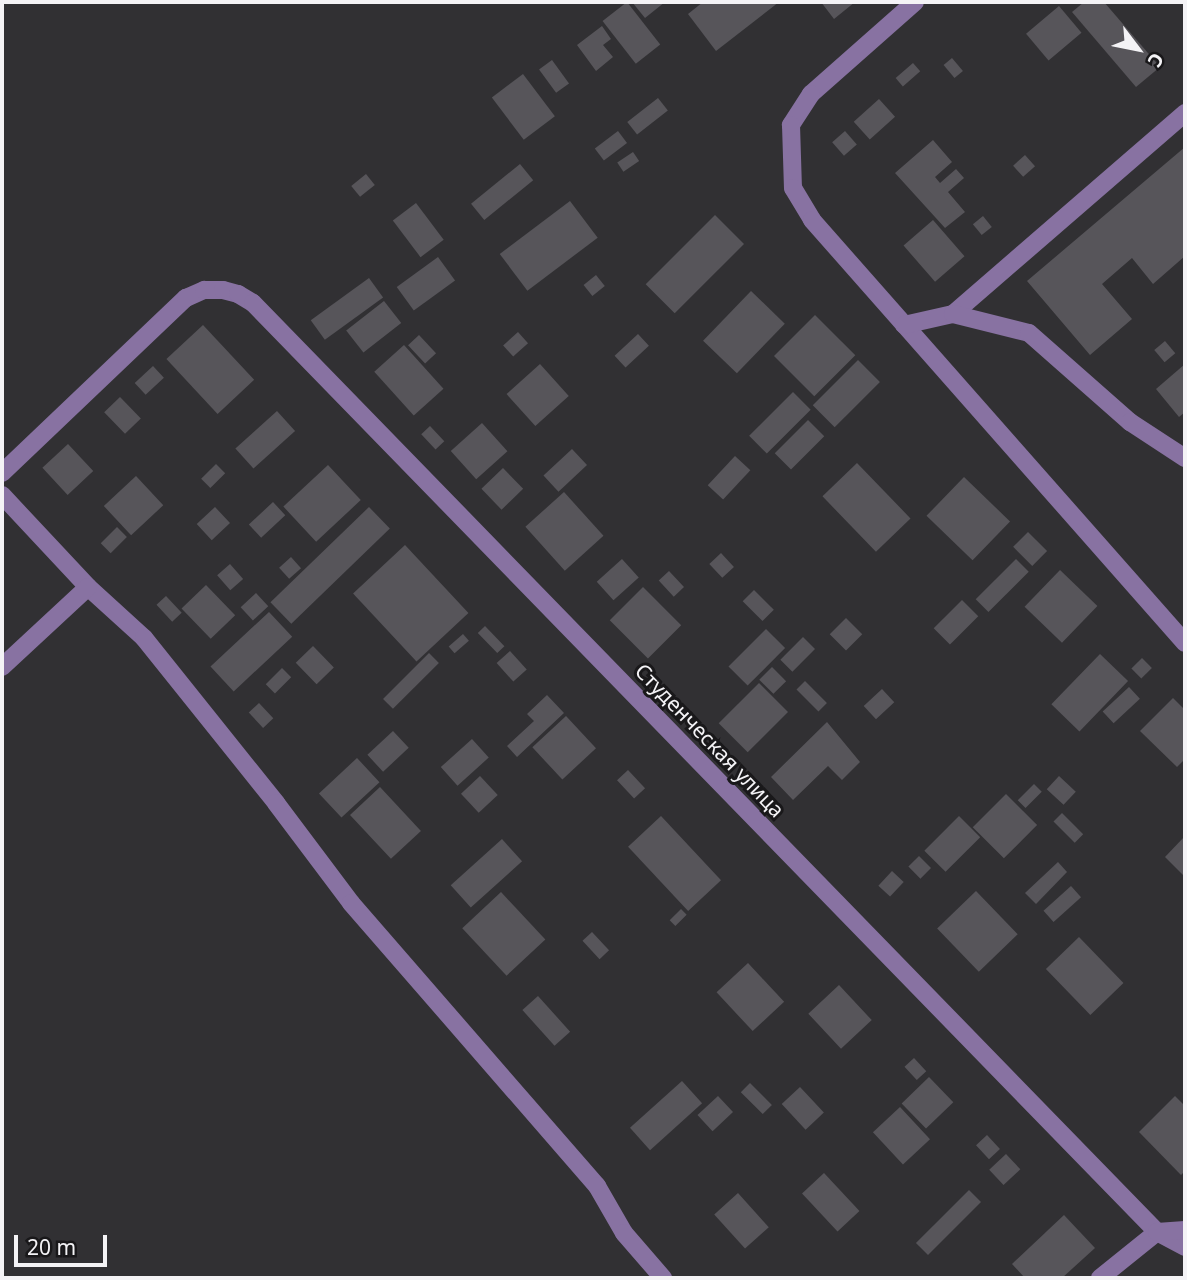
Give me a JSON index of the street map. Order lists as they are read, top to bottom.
{
  "streets": {
    "street": ["Студенческая улица"]
  },
  "scale_bar": "20 m",
  "north": "bottom right"
}
